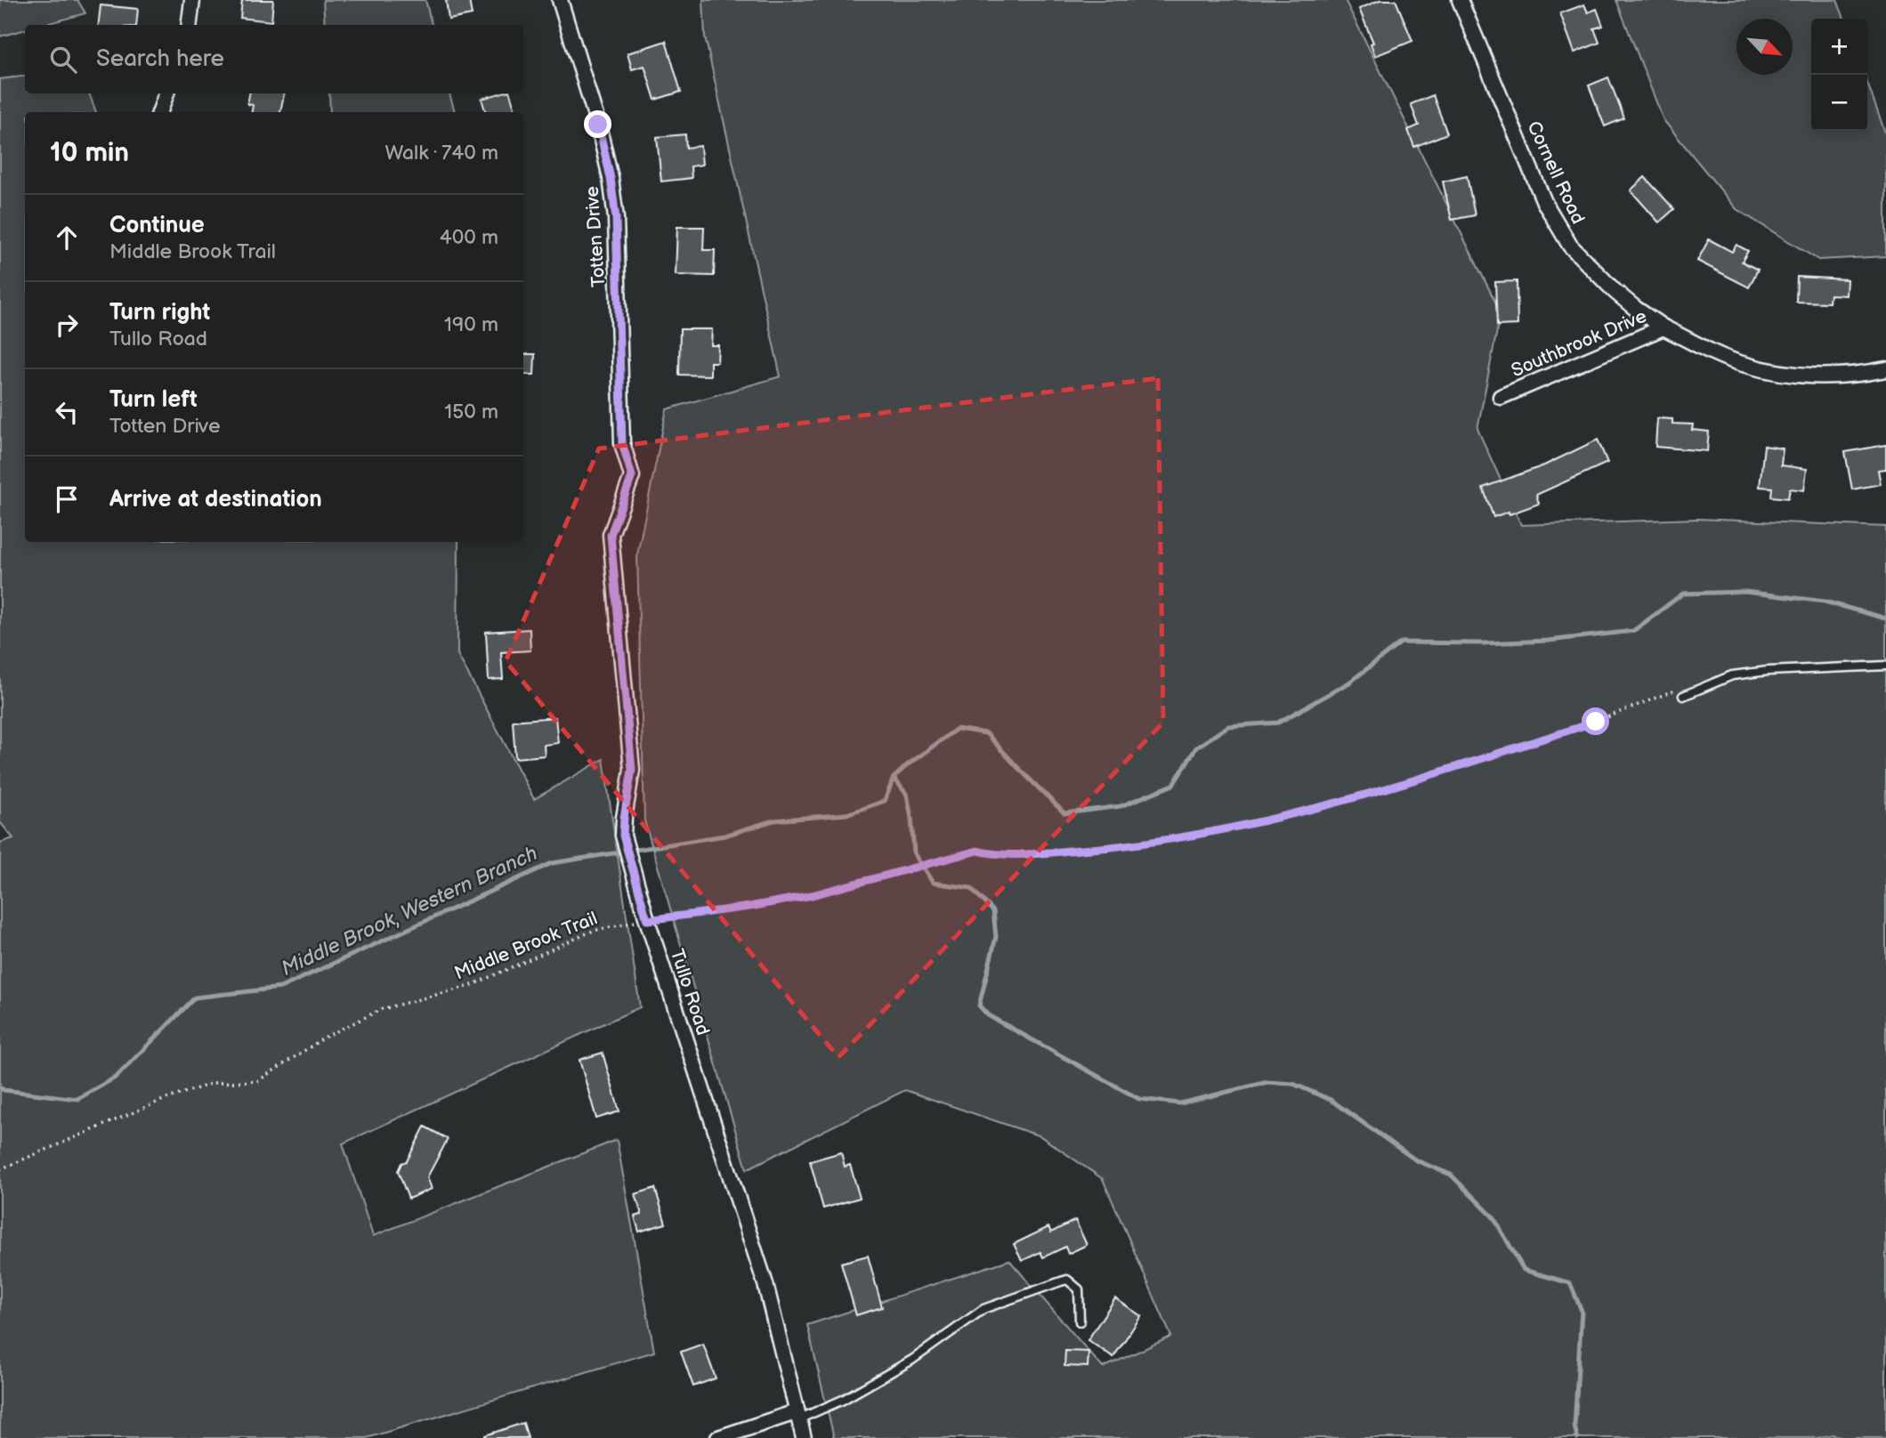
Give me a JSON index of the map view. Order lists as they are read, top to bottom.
{
  "streets": {
    "street": [
      "Cornell Road",
      "Totten Drive",
      "Southbrook Drive",
      "Tullo Road"
    ],
    "path": ["Middle Brook Trail"]
  },
  "crossings": [
    ["Cornell Road", "Southbrook Drive"],
    ["Totten Drive", "Tullo Road"],
    ["Middle Brook Trail", "Tullo Road"]
  ],
  "water": ["Middle Brook, Western Branch"],
  "north": "bottom right",
  "page": {
    "map_buttons": ["+", "−"],
    "search": "Search here",
    "heading": ["10 min", "Walk · 740 m"],
    "list": [
      ["Continue", "Middle Brook Trail", "400 m"],
      ["Turn right", "Tullo Road", "190 m"],
      ["Turn left", "Totten Drive", "150 m"],
      "Arrive at destination"
    ]
  }
}
